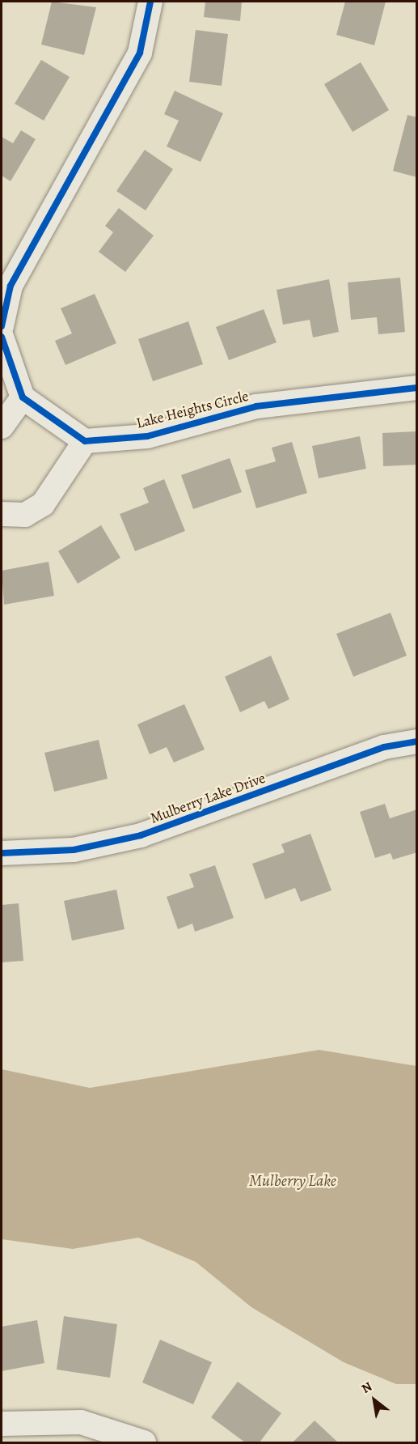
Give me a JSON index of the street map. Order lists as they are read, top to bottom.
{
  "streets": {
    "street": ["Lake Heights Circle", "Mulberry Lake Drive"]
  },
  "water": ["Mulberry Lake"],
  "north": "top left"
}
